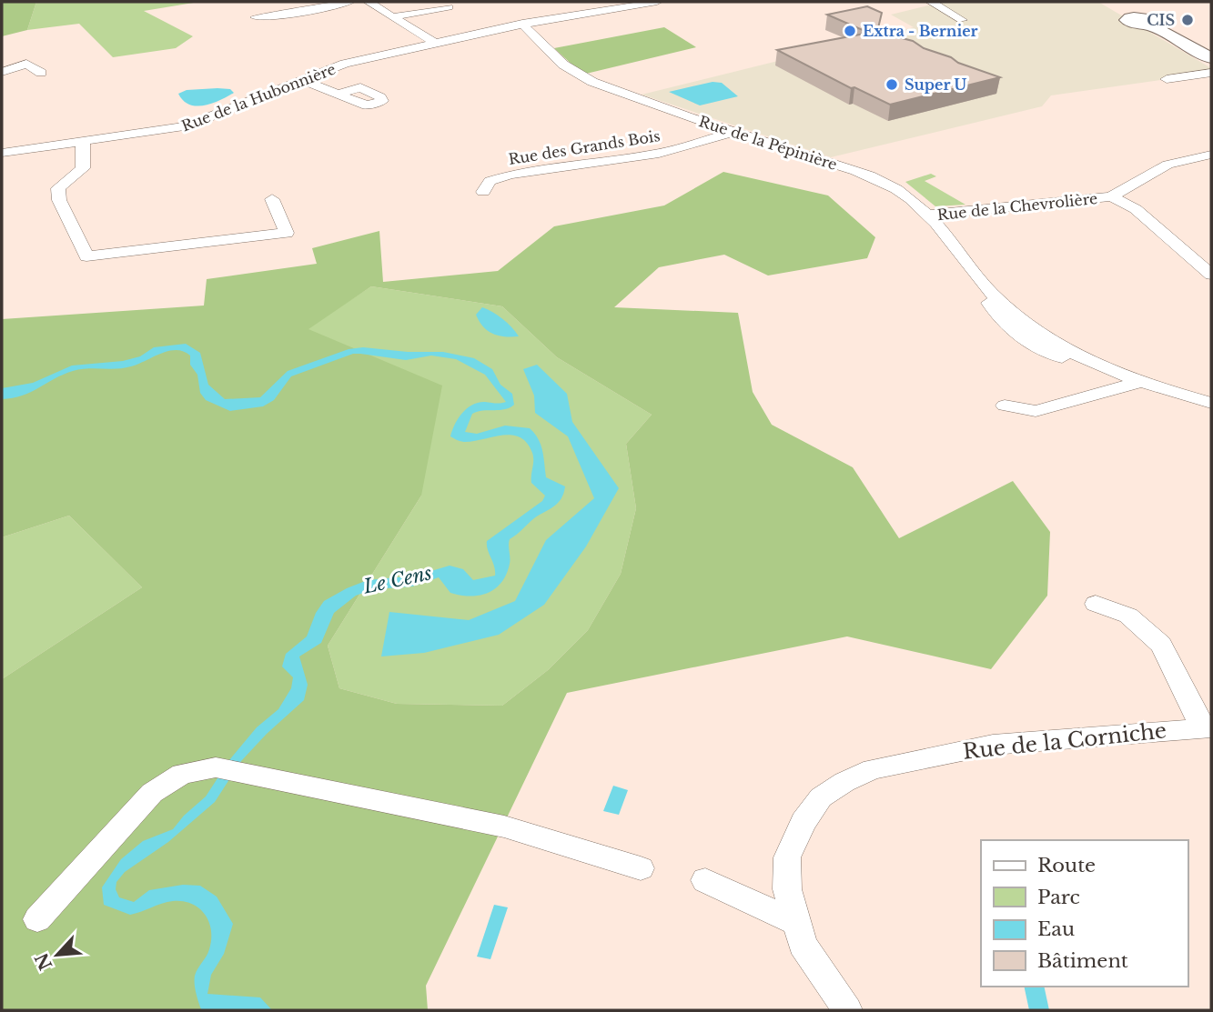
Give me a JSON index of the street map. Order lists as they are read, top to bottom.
{
  "streets": {
    "street": [
      "Rue de la Hubonnière",
      "Rue de la Pépinière",
      "Rue des Grands Bois",
      "Rue de la Chevrolière",
      "Rue de la Corniche"
    ]
  },
  "crossings": [
    ["Rue de la Hubonnière", "Rue de la Pépinière"],
    ["Rue de la Pépinière", "Rue des Grands Bois"],
    ["Rue de la Pépinière", "Rue de la Chevrolière"]
  ],
  "water": ["Le Cens"],
  "places": ["CIS", "Extra - Bernier", "Super U"],
  "legend": [
    "Route",
    "Parc",
    "Eau",
    "Bâtiment"
  ],
  "north": "bottom left"
}
